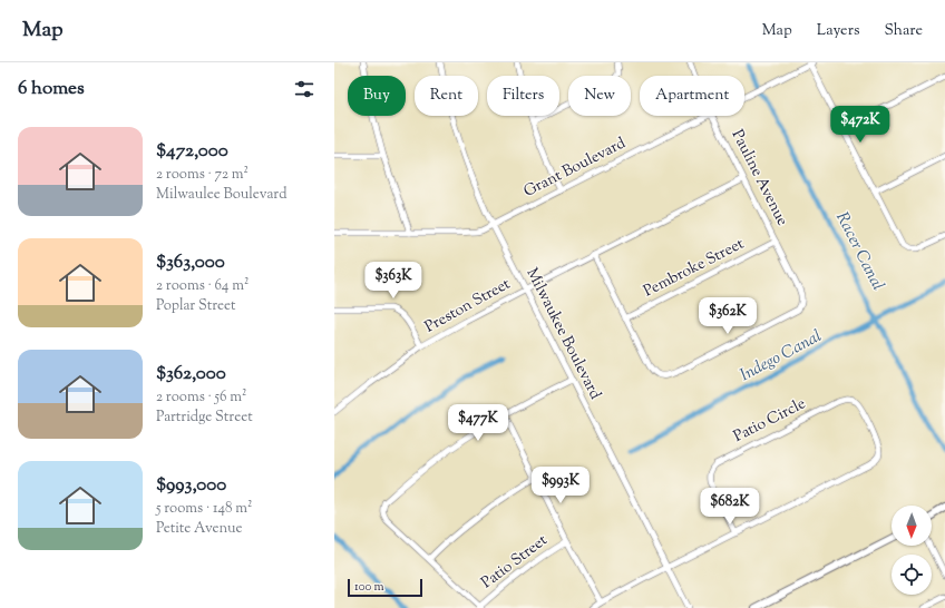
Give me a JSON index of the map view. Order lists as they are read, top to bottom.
{
  "streets": {
    "street": [
      "Grant Boulevard",
      "Pauline Avenue",
      "Pembroke Street",
      "Preston Street",
      "Milwaukee Boulevard",
      "Patio Circle",
      "Patio Street"
    ]
  },
  "crossings": [
    ["Grant Boulevard", "Milwaukee Boulevard"],
    ["Pauline Avenue", "Pembroke Street"],
    ["Pauline Avenue", "Preston Street"],
    ["Preston Street", "Milwaukee Boulevard"]
  ],
  "water": ["Racer Canal", "Indego Canal"],
  "scale_bar": "100 m",
  "north": "bottom",
  "page": {
    "header": "Map",
    "nav": ["Map", "Layers", "Share"],
    "heading": "6 homes",
    "chip": [
      "Buy",
      "Rent",
      "Filters",
      "New",
      "Apartment"
    ],
    "price": [
      "$472K",
      "$363K",
      "$362K",
      "$477K",
      "$993K",
      "$682K"
    ],
    "list": [
      {
        "name": "$472,000",
        "note": "2 rooms · 72 m² · Milwaulee Boulevard"
      },
      {
        "name": "$363,000",
        "note": "2 rooms · 64 m² · Poplar Street"
      },
      {
        "name": "$362,000",
        "note": "2 rooms · 56 m² · Partridge Street"
      },
      {
        "name": "$993,000",
        "note": "5 rooms · 148 m² · Petite Avenue"
      }
    ],
    "scale": "100 m"
  }
}
